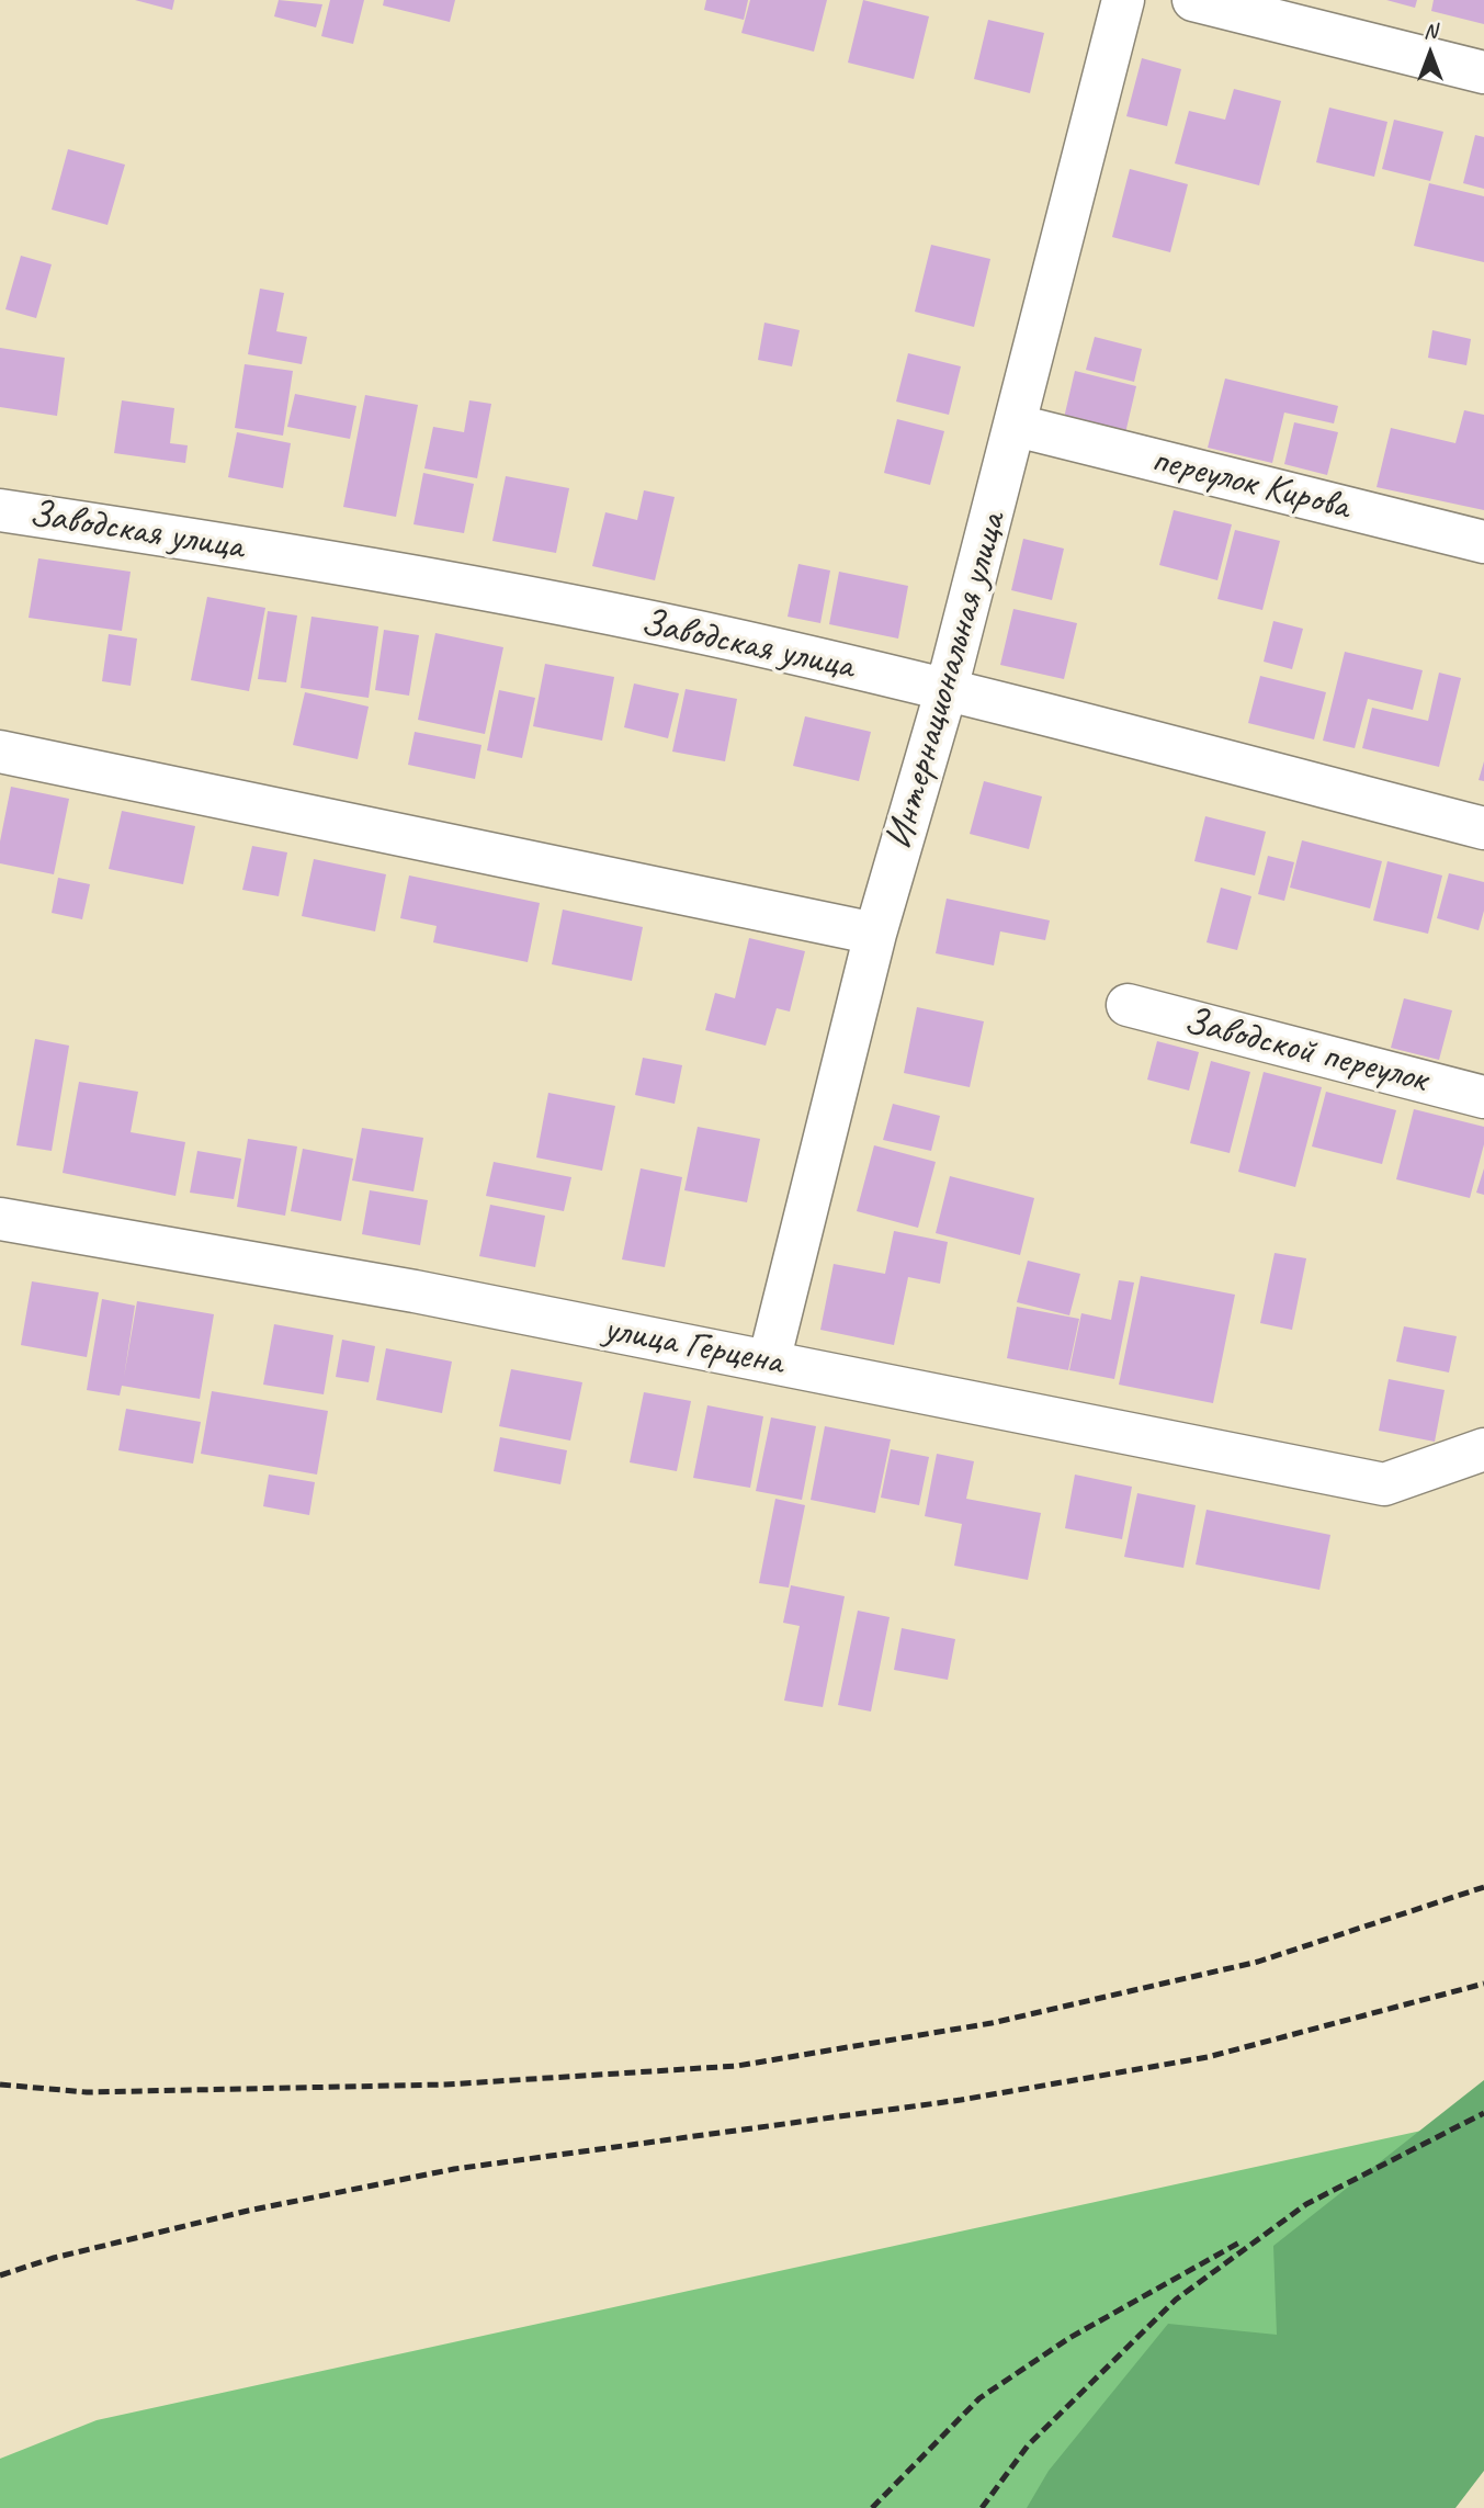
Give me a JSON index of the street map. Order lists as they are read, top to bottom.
{
  "streets": {
    "street": [
      "переулок Кирова",
      "Заводская улица",
      "Интернациональная улица",
      "Заводской переулок",
      "улица Герцена"
    ]
  },
  "crossings": [
    ["переулок Кирова", "Интернациональная улица"],
    ["Заводская улица", "Интернациональная улица"],
    ["Интернациональная улица", "улица Герцена"]
  ],
  "north": "top"
}
